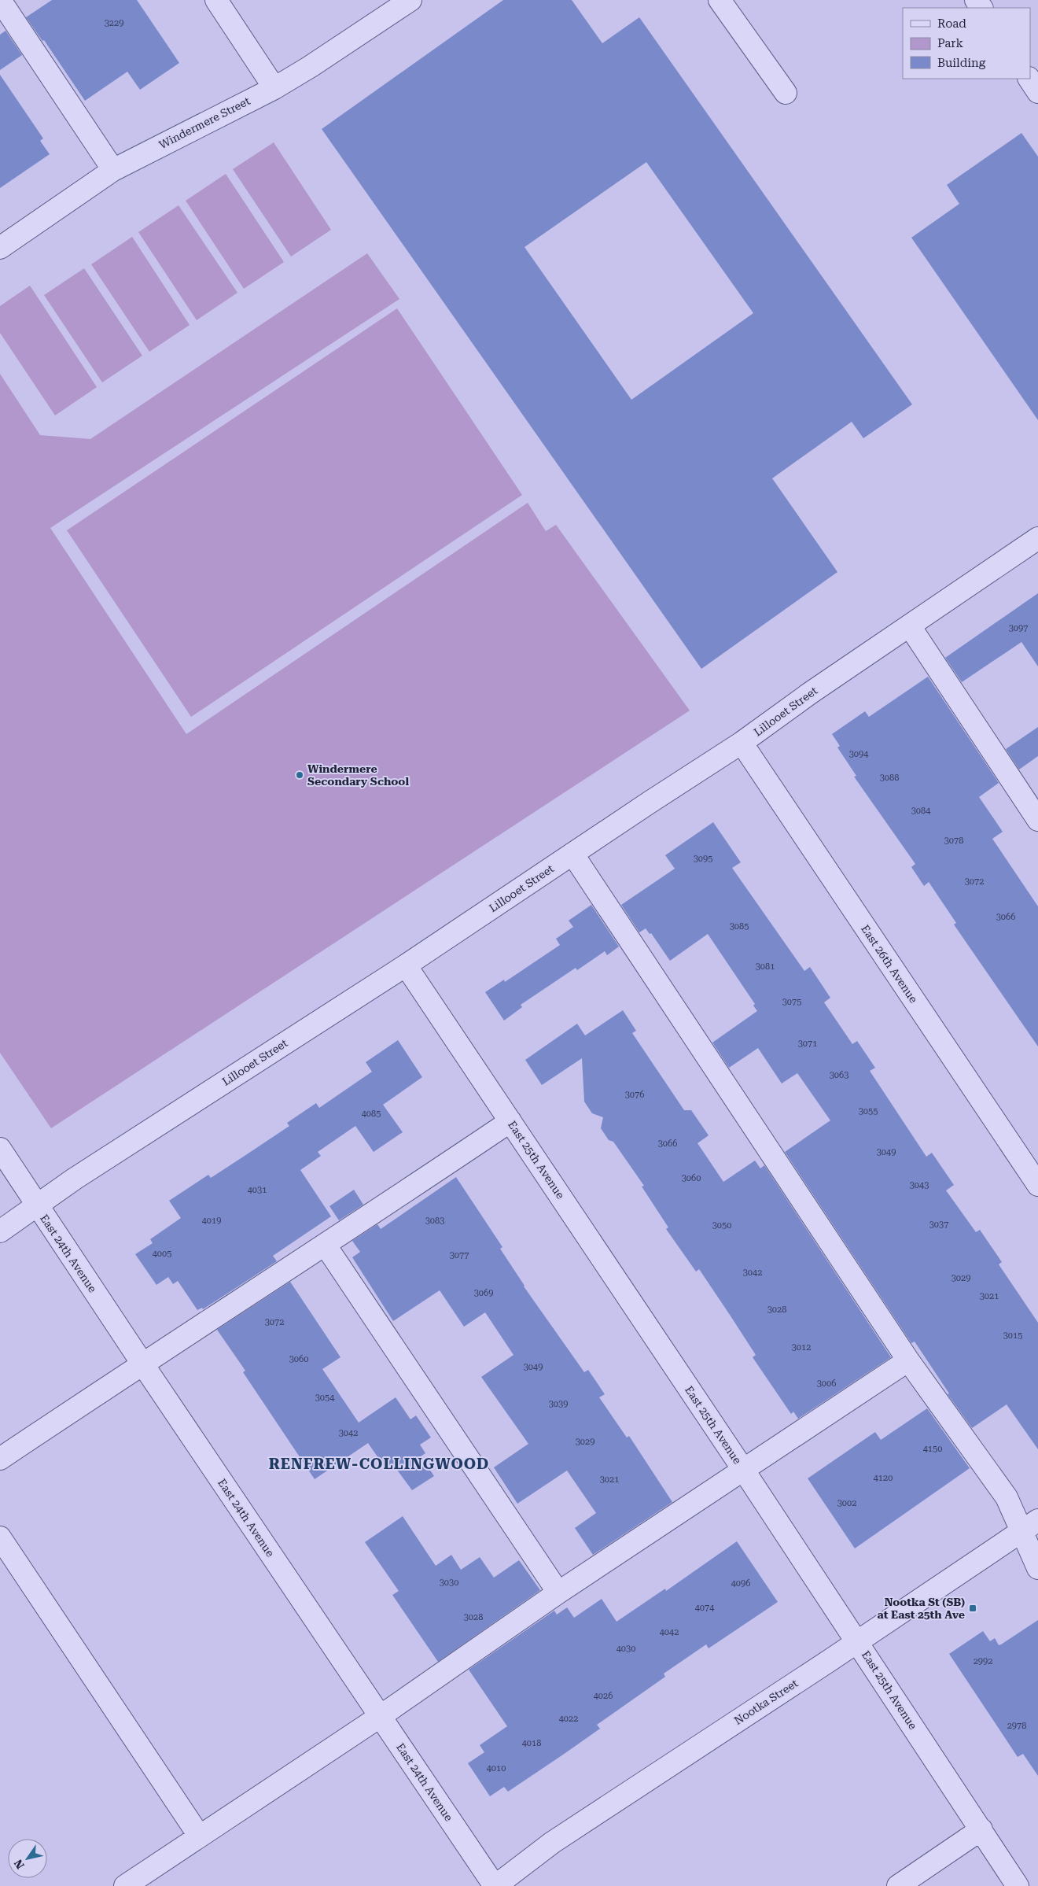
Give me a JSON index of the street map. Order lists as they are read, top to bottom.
{
  "streets": {
    "street": [
      "Windermere Street",
      "Lillooet Street",
      "East 26th Avenue",
      "East 25th Avenue",
      "East 24th Avenue",
      "Nootka Street"
    ]
  },
  "crossings": [
    ["Lillooet Street", "East 26th Avenue"],
    ["Lillooet Street", "East 25th Avenue"],
    ["Lillooet Street", "East 24th Avenue"],
    ["East 25th Avenue", "Nootka Street"],
    ["East 24th Avenue", "Nootka Street"]
  ],
  "districts": ["RENFREW-COLLINGWOOD"],
  "places": {
    "other": ["Windermere Secondary School"],
    "transit": ["Nootka St (SB) at East 25th Ave"]
  },
  "house_numbers": [
    "3229",
    "3097",
    "3094",
    "3088",
    "3084",
    "3078",
    "3095",
    "3072",
    "3066",
    "3085",
    "3081",
    "3075",
    "3071",
    "3063",
    "3076",
    "3055",
    "4085",
    "3066",
    "3049",
    "3060",
    "3043",
    "4031",
    "4019",
    "3083",
    "3037",
    "3050",
    "4005",
    "3077",
    "3042",
    "3029",
    "3069",
    "3021",
    "3028",
    "3072",
    "3015",
    "3012",
    "3060",
    "3049",
    "3006",
    "3054",
    "3039",
    "3042",
    "3029",
    "4150",
    "4120",
    "3021",
    "3002",
    "3030",
    "4096",
    "4074",
    "3028",
    "4042",
    "4030",
    "2992",
    "4026",
    "4022",
    "2978",
    "4018",
    "4010"
  ],
  "legend": ["Road", "Park", "Building"],
  "north": "bottom left"
}
